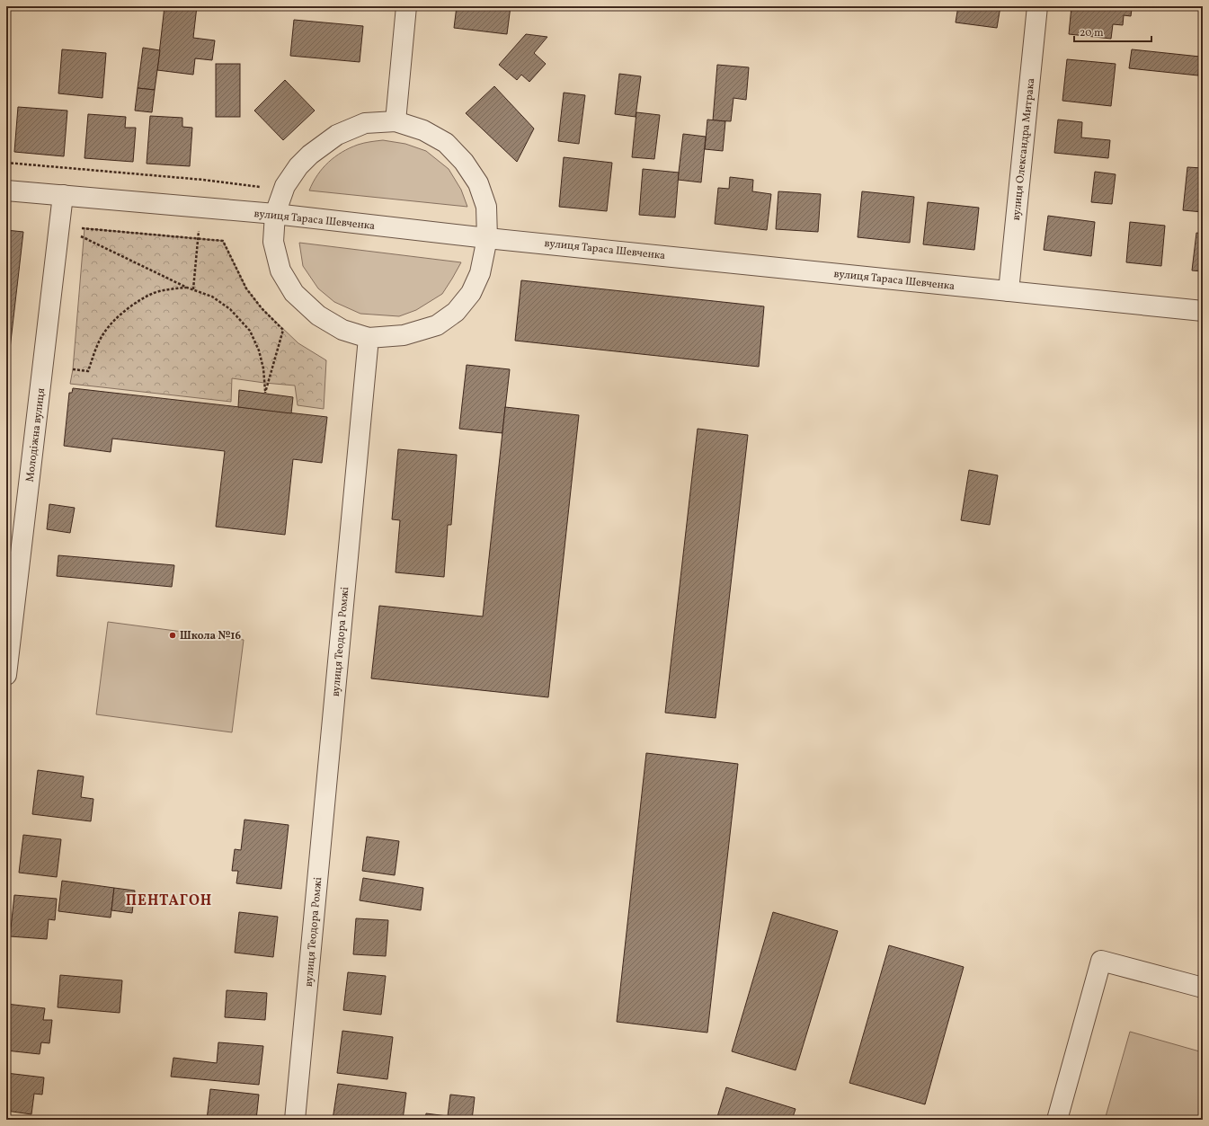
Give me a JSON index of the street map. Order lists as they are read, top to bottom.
{
  "streets": {
    "street": [
      "вулиця Олександра Митрака",
      "вулиця Тараса Шевченка",
      "Молодіжна вулиця",
      "вулиця Теодора Ромжі"
    ]
  },
  "crossings": [
    ["вулиця Олександра Митрака", "вулиця Тараса Шевченка"],
    ["вулиця Тараса Шевченка", "Молодіжна вулиця"]
  ],
  "districts": ["ПЕНТАГОН"],
  "places": ["Школа №16"],
  "scale_bar": "20 m"
}
